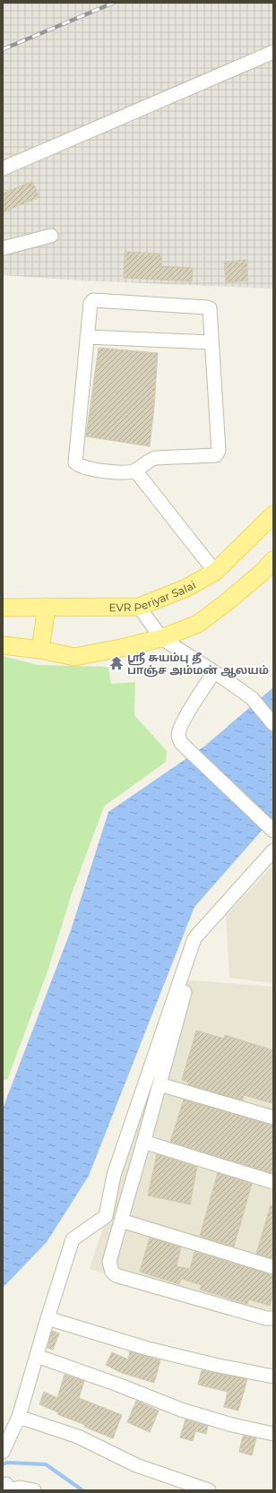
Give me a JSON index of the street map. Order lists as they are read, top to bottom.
{
  "streets": {
    "main road": ["EVR Periyar Salai"]
  },
  "places": {
    "temple": ["ஶ்ரீ சுயம்பு தீ பாஞ்ச அம்மன் ஆலயம்"]
  }
}
